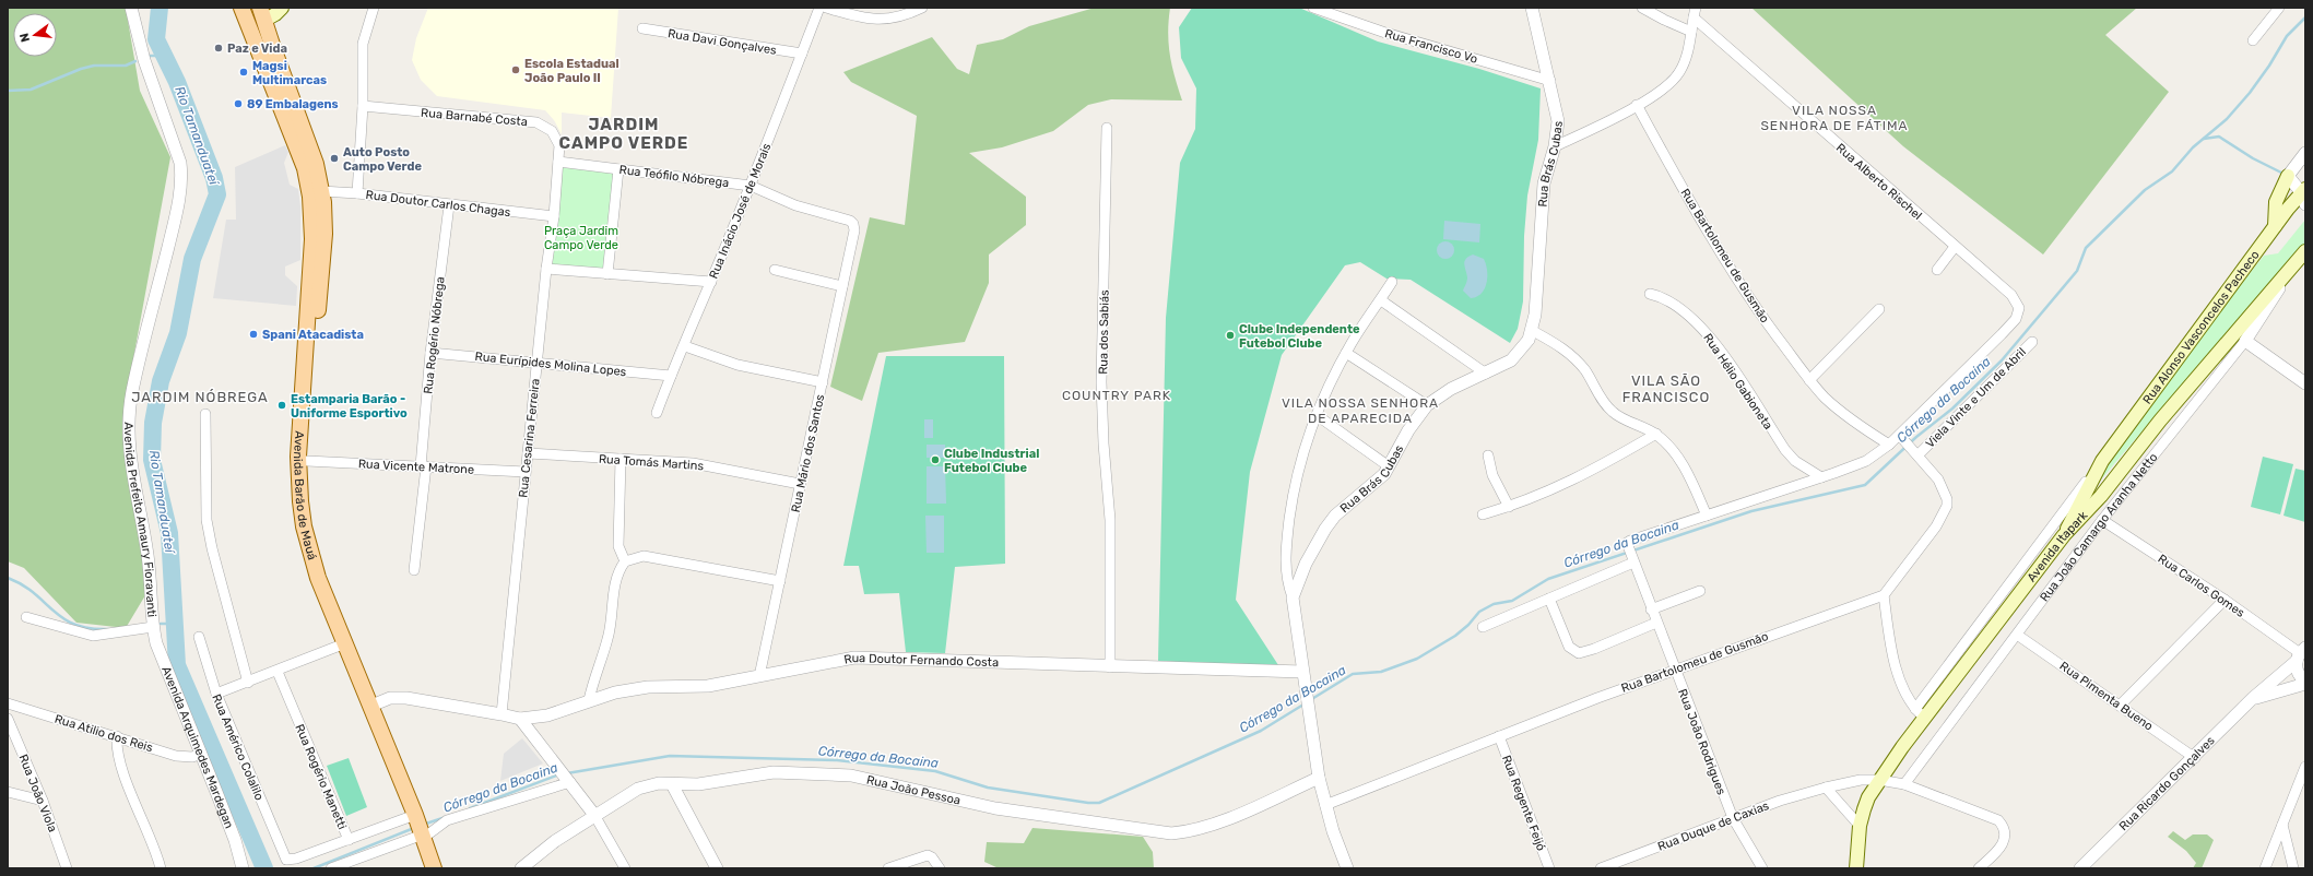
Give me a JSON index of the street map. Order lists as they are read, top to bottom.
{
  "streets": {
    "main road": ["Rua Alonso Vasconcelos Pacheco", "Avenida Barão de Mauá", "Avenida Itapark"],
    "street": [
      "Rua Davi Gonçalves",
      "Rua Francisco Vo",
      "Rua Barnabé Costa",
      "Rua Brás Cubas",
      "Rua Teófilo Nóbrega",
      "Rua Alberto Rischel",
      "Rua Doutor Carlos Chagas",
      "Rua Inácio José de Morais",
      "Rua Bartolomeu de Gusmão",
      "Rua dos Sabiás",
      "Rua Rogério Nóbrega",
      "Rua Eurípides Molina Lopes",
      "Rua Hélio Gabioneta",
      "Viela Vinte e Um de Abril",
      "Rua Cesarina Ferreira",
      "Rua Mário dos Santos",
      "Rua Tomás Martins",
      "Rua Vicente Matrone",
      "Avenida Prefeito Amaury Fioravanti",
      "Rua João Camargo Aranha Netto",
      "Rua Carlos Gomes",
      "Rua Doutor Fernando Costa",
      "Rua Pimenta Bueno",
      "Rua Atilio dos Reis",
      "Rua João Rodrigues",
      "Avenida Arquimedes Mardegan",
      "Rua Américo Colalilo",
      "Rua Rogério Manetti",
      "Rua Ricardo Gonçalves",
      "Rua João Pessoa",
      "Rua João Viola",
      "Rua Regente Feijó",
      "Rua Duque de Caxias"
    ]
  },
  "crossings": [
    ["Rua Davi Gonçalves", "Rua Inácio José de Morais"],
    ["Rua Francisco Vo", "Rua Brás Cubas"],
    ["Rua Barnabé Costa", "Rua Teófilo Nóbrega"],
    ["Rua Barnabé Costa", "Rua Cesarina Ferreira"],
    ["Rua Brás Cubas", "Rua Bartolomeu de Gusmão"],
    ["Rua Brás Cubas", "Rua Doutor Fernando Costa"],
    ["Rua Brás Cubas", "Rua João Pessoa"],
    ["Rua Teófilo Nóbrega", "Rua Inácio José de Morais"],
    ["Rua Teófilo Nóbrega", "Rua Cesarina Ferreira"],
    ["Rua Teófilo Nóbrega", "Rua Mário dos Santos"],
    ["Rua Doutor Carlos Chagas", "Rua Rogério Nóbrega"],
    ["Rua Doutor Carlos Chagas", "Rua Cesarina Ferreira"],
    ["Rua Doutor Carlos Chagas", "Avenida Barão de Mauá"],
    ["Rua Inácio José de Morais", "Rua Eurípides Molina Lopes"],
    ["Rua Bartolomeu de Gusmão", "Rua João Rodrigues"],
    ["Rua Bartolomeu de Gusmão", "Rua Regente Feijó"],
    ["Rua Alonso Vasconcelos Pacheco", "Avenida Itapark"],
    ["Rua dos Sabiás", "Rua Doutor Fernando Costa"],
    ["Rua Rogério Nóbrega", "Rua Eurípides Molina Lopes"],
    ["Rua Rogério Nóbrega", "Rua Vicente Matrone"],
    ["Rua Eurípides Molina Lopes", "Rua Cesarina Ferreira"],
    ["Rua Cesarina Ferreira", "Rua Tomás Martins"],
    ["Rua Cesarina Ferreira", "Rua Vicente Matrone"],
    ["Rua Cesarina Ferreira", "Rua Doutor Fernando Costa"],
    ["Rua Mário dos Santos", "Rua Tomás Martins"],
    ["Rua Mário dos Santos", "Rua Doutor Fernando Costa"],
    ["Rua Vicente Matrone", "Avenida Barão de Mauá"],
    ["Avenida Barão de Mauá", "Rua Doutor Fernando Costa"],
    ["Avenida Barão de Mauá", "Rua Rogério Manetti"],
    ["Avenida Prefeito Amaury Fioravanti", "Avenida Arquimedes Mardegan"],
    ["Rua João Camargo Aranha Netto", "Avenida Itapark"],
    ["Rua João Camargo Aranha Netto", "Rua Carlos Gomes"],
    ["Rua João Camargo Aranha Netto", "Rua Pimenta Bueno"],
    ["Rua João Camargo Aranha Netto", "Rua Duque de Caxias"],
    ["Avenida Itapark", "Rua Duque de Caxias"],
    ["Rua Carlos Gomes", "Rua Ricardo Gonçalves"],
    ["Rua Pimenta Bueno", "Rua Ricardo Gonçalves"],
    ["Rua Atilio dos Reis", "Avenida Arquimedes Mardegan"],
    ["Rua João Rodrigues", "Rua Duque de Caxias"],
    ["Rua Américo Colalilo", "Rua Rogério Manetti"]
  ],
  "districts": [
    "VILA NOSSA SENHORA DE FÁTIMA",
    "JARDIM CAMPO VERDE",
    "VILA SÃO FRANCISCO",
    "COUNTRY PARK",
    "JARDIM NÓBREGA",
    "VILA NOSSA SENHORA DE APARECIDA"
  ],
  "water": ["Rio Tamanduateí", "Córrego da Bocaina"],
  "parks": ["Praça Jardim Campo Verde"],
  "places": [
    "Paz e Vida",
    "Escola Estadual João Paulo II",
    "Magsi Multimarcas",
    "89 Embalagens",
    "Auto Posto Campo Verde",
    "Spani Atacadista",
    "Clube Independente Futebol Clube",
    "Estamparia Barão - Uniforme Esportivo",
    "Clube Industrial Futebol Clube"
  ],
  "north": "left"
}
